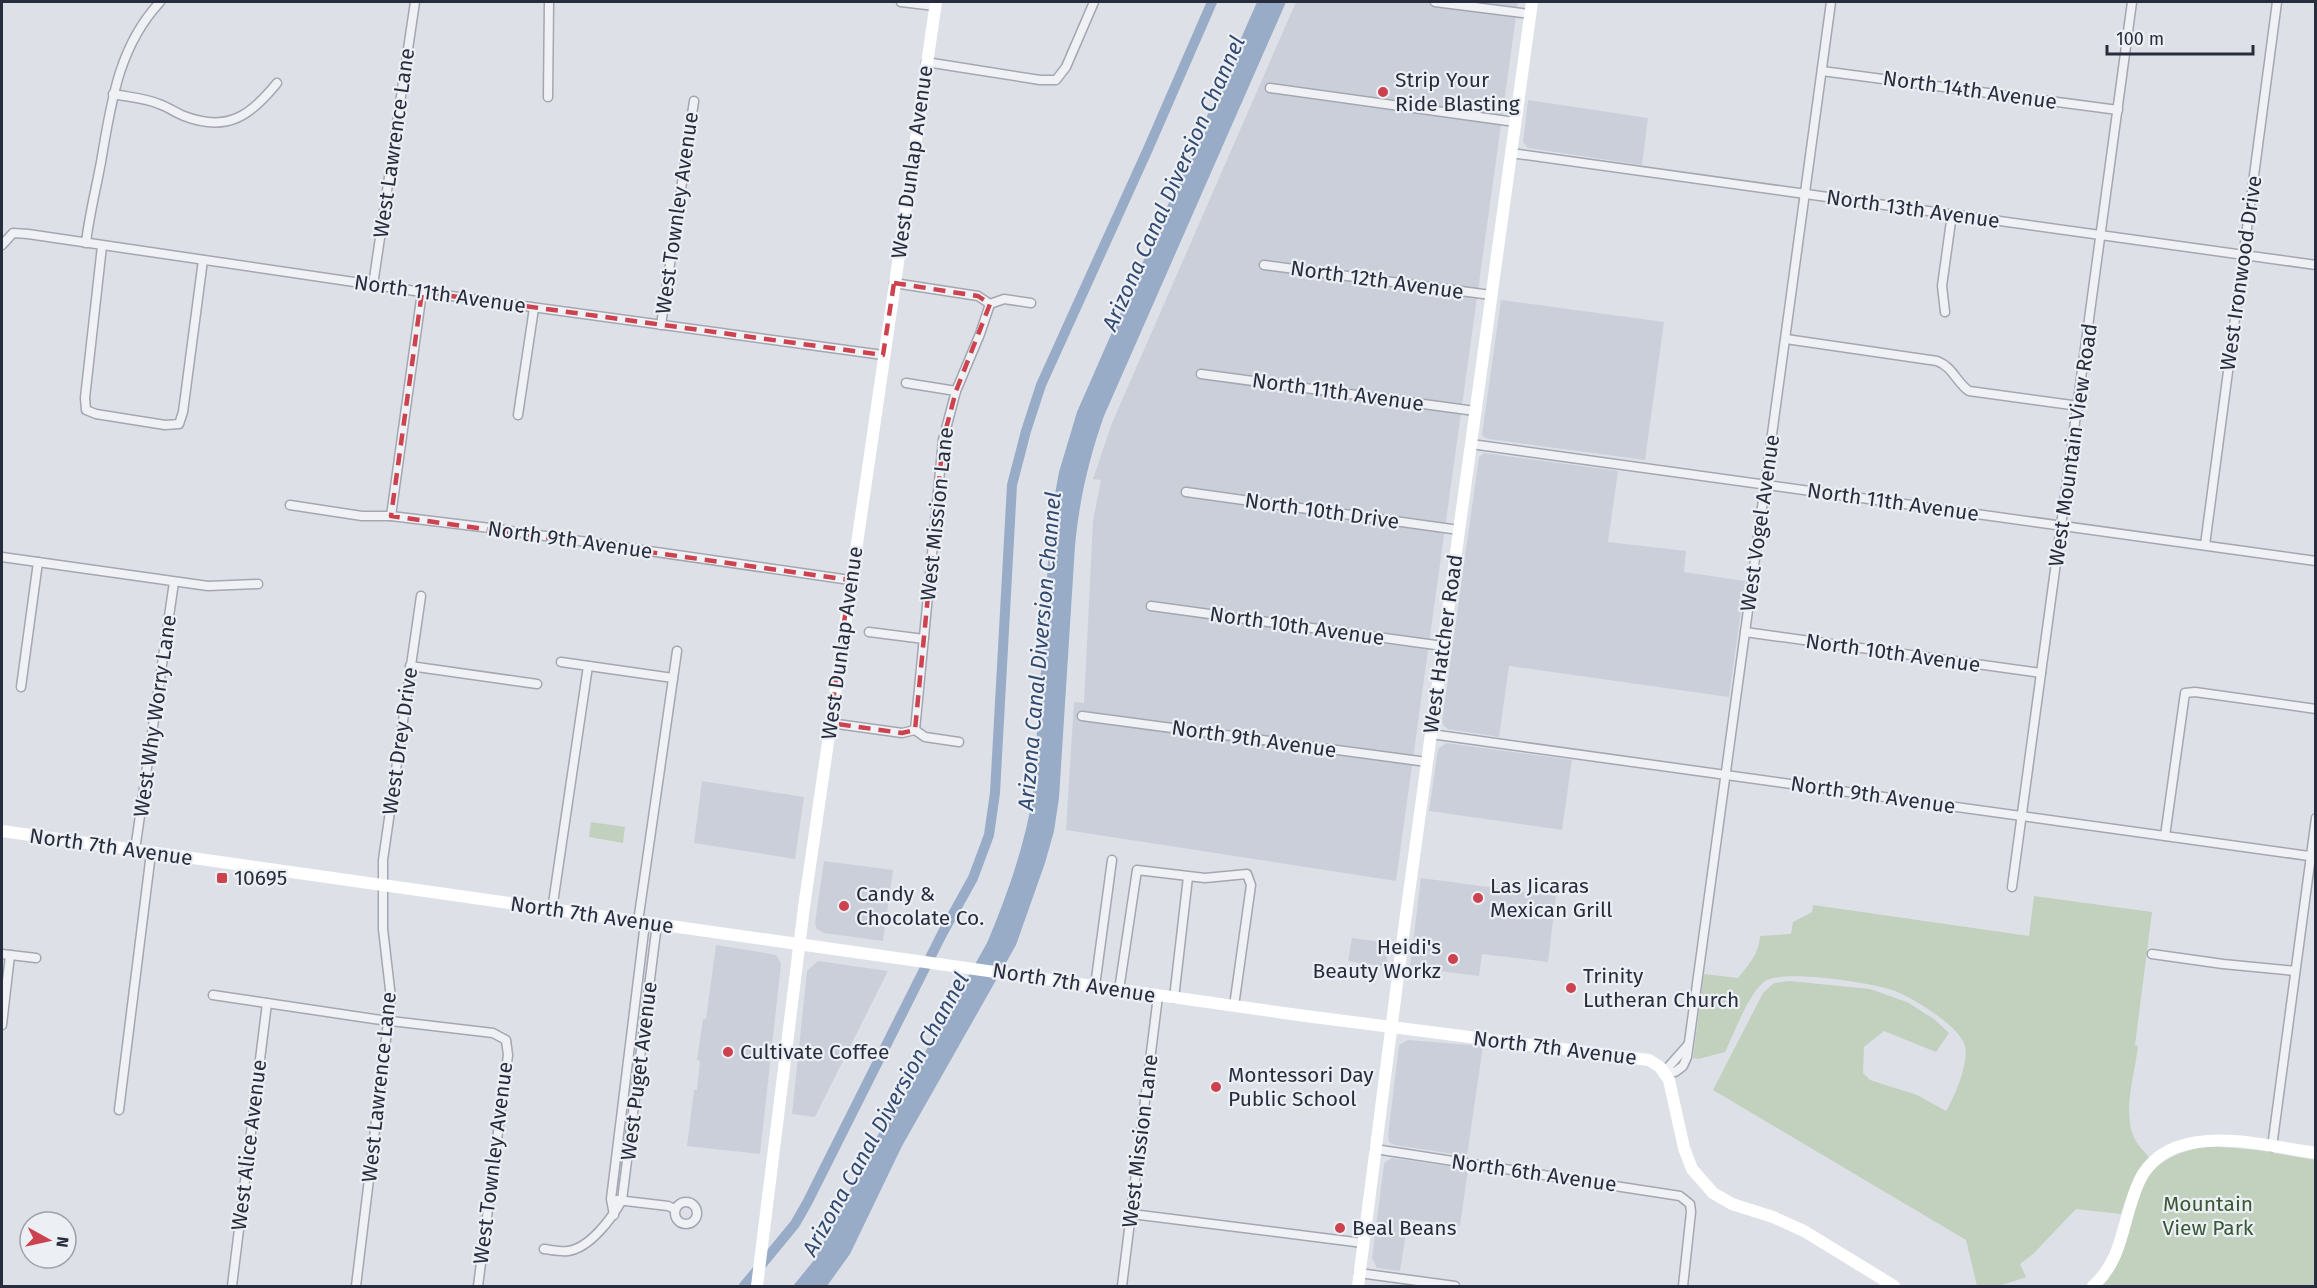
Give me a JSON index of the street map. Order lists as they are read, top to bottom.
{
  "streets": {
    "main road": ["West Dunlap Avenue", "West Hatcher Road", "North 7th Avenue"],
    "street": [
      "North 14th Avenue",
      "West Lawrence Lane",
      "North 13th Avenue",
      "West Townley Avenue",
      "West Ironwood Drive",
      "North 12th Avenue",
      "North 11th Avenue",
      "West Mountain View Road",
      "North 10th Drive",
      "West Mission Lane",
      "West Vogel Avenue",
      "North 9th Avenue",
      "North 10th Avenue",
      "West Why Worry Lane",
      "West Drey Drive",
      "West Puget Avenue",
      "West Alice Avenue",
      "North 6th Avenue"
    ]
  },
  "crossings": [
    ["North 14th Avenue", "West Mountain View Road"],
    ["North 14th Avenue", "West Vogel Avenue"],
    ["West Lawrence Lane", "West Townley Avenue"],
    ["West Lawrence Lane", "North 11th Avenue"],
    ["West Lawrence Lane", "West Drey Drive"],
    ["West Lawrence Lane", "North 7th Avenue"],
    ["West Dunlap Avenue", "North 11th Avenue"],
    ["West Dunlap Avenue", "North 9th Avenue"],
    ["West Dunlap Avenue", "North 7th Avenue"],
    ["North 13th Avenue", "West Ironwood Drive"],
    ["North 13th Avenue", "West Mountain View Road"],
    ["North 13th Avenue", "West Vogel Avenue"],
    ["North 13th Avenue", "West Hatcher Road"],
    ["West Townley Avenue", "North 11th Avenue"],
    ["West Ironwood Drive", "North 11th Avenue"],
    ["North 12th Avenue", "West Hatcher Road"],
    ["North 11th Avenue", "West Mountain View Road"],
    ["North 11th Avenue", "West Vogel Avenue"],
    ["North 11th Avenue", "West Hatcher Road"],
    ["West Mountain View Road", "North 9th Avenue"],
    ["West Mountain View Road", "North 10th Avenue"],
    ["North 10th Drive", "West Hatcher Road"],
    ["West Mission Lane", "North 7th Avenue"],
    ["West Vogel Avenue", "North 9th Avenue"],
    ["West Vogel Avenue", "North 10th Avenue"],
    ["West Vogel Avenue", "North 7th Avenue"],
    ["North 9th Avenue", "West Hatcher Road"],
    ["North 10th Avenue", "West Hatcher Road"],
    ["West Hatcher Road", "North 7th Avenue"],
    ["West Hatcher Road", "North 6th Avenue"],
    ["West Why Worry Lane", "North 7th Avenue"],
    ["West Drey Drive", "North 7th Avenue"],
    ["North 7th Avenue", "West Puget Avenue"]
  ],
  "water": ["Arizona Canal Diversion Channel"],
  "parks": ["Mountain View Park"],
  "places": {
    "other": [
      "Strip Your Ride Blasting",
      "Las Jicaras Mexican Grill",
      "Candy & Chocolate Co.",
      "Heidi's Beauty Workz",
      "Trinity Lutheran Church",
      "Cultivate Coffee",
      "Montessori Day Public School",
      "Beal Beans"
    ],
    "transit": ["10695"]
  },
  "scale_bar": "100 m",
  "north": "right"
}
